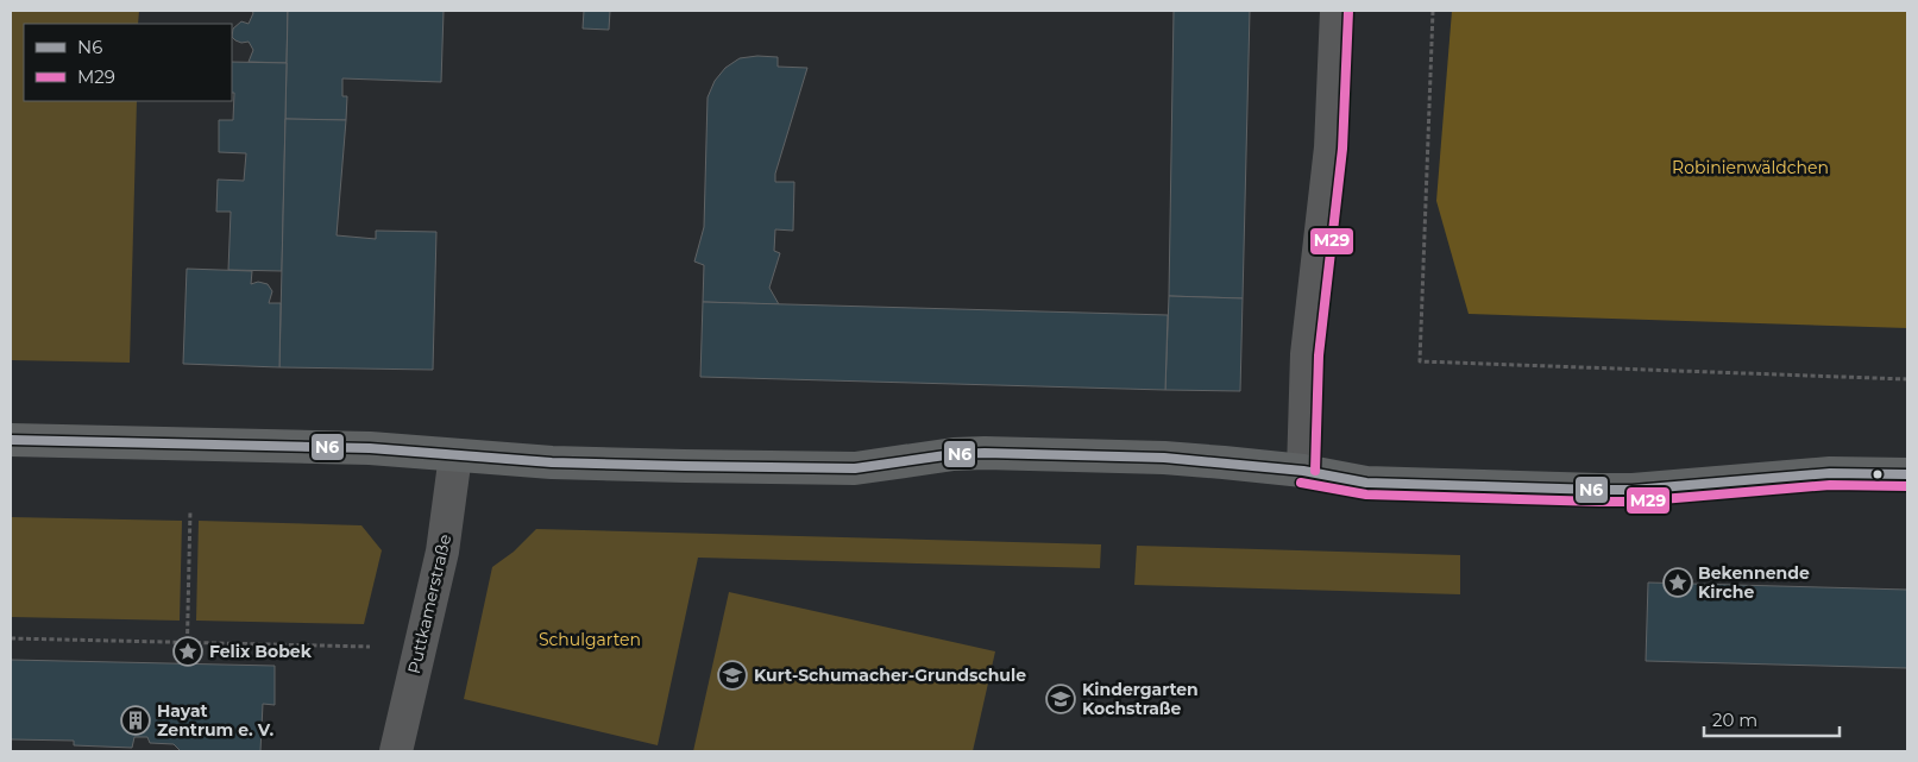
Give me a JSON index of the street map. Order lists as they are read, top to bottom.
{
  "streets": {
    "street": ["Puttkamerstraße"]
  },
  "parks": ["Robinienwäldchen", "Schulgarten"],
  "places": {
    "place": ["Bekennende Kirche", "Felix Bobek"],
    "school or university": ["Kurt-Schumacher-Grundschule", "Kindergarten Kochstraße"],
    "building": ["Hayat Zentrum e. V."]
  },
  "lines": ["transit line M29", "transit line N6"],
  "legend": ["N6", "M29"],
  "scale_bar": "20 m"
}
